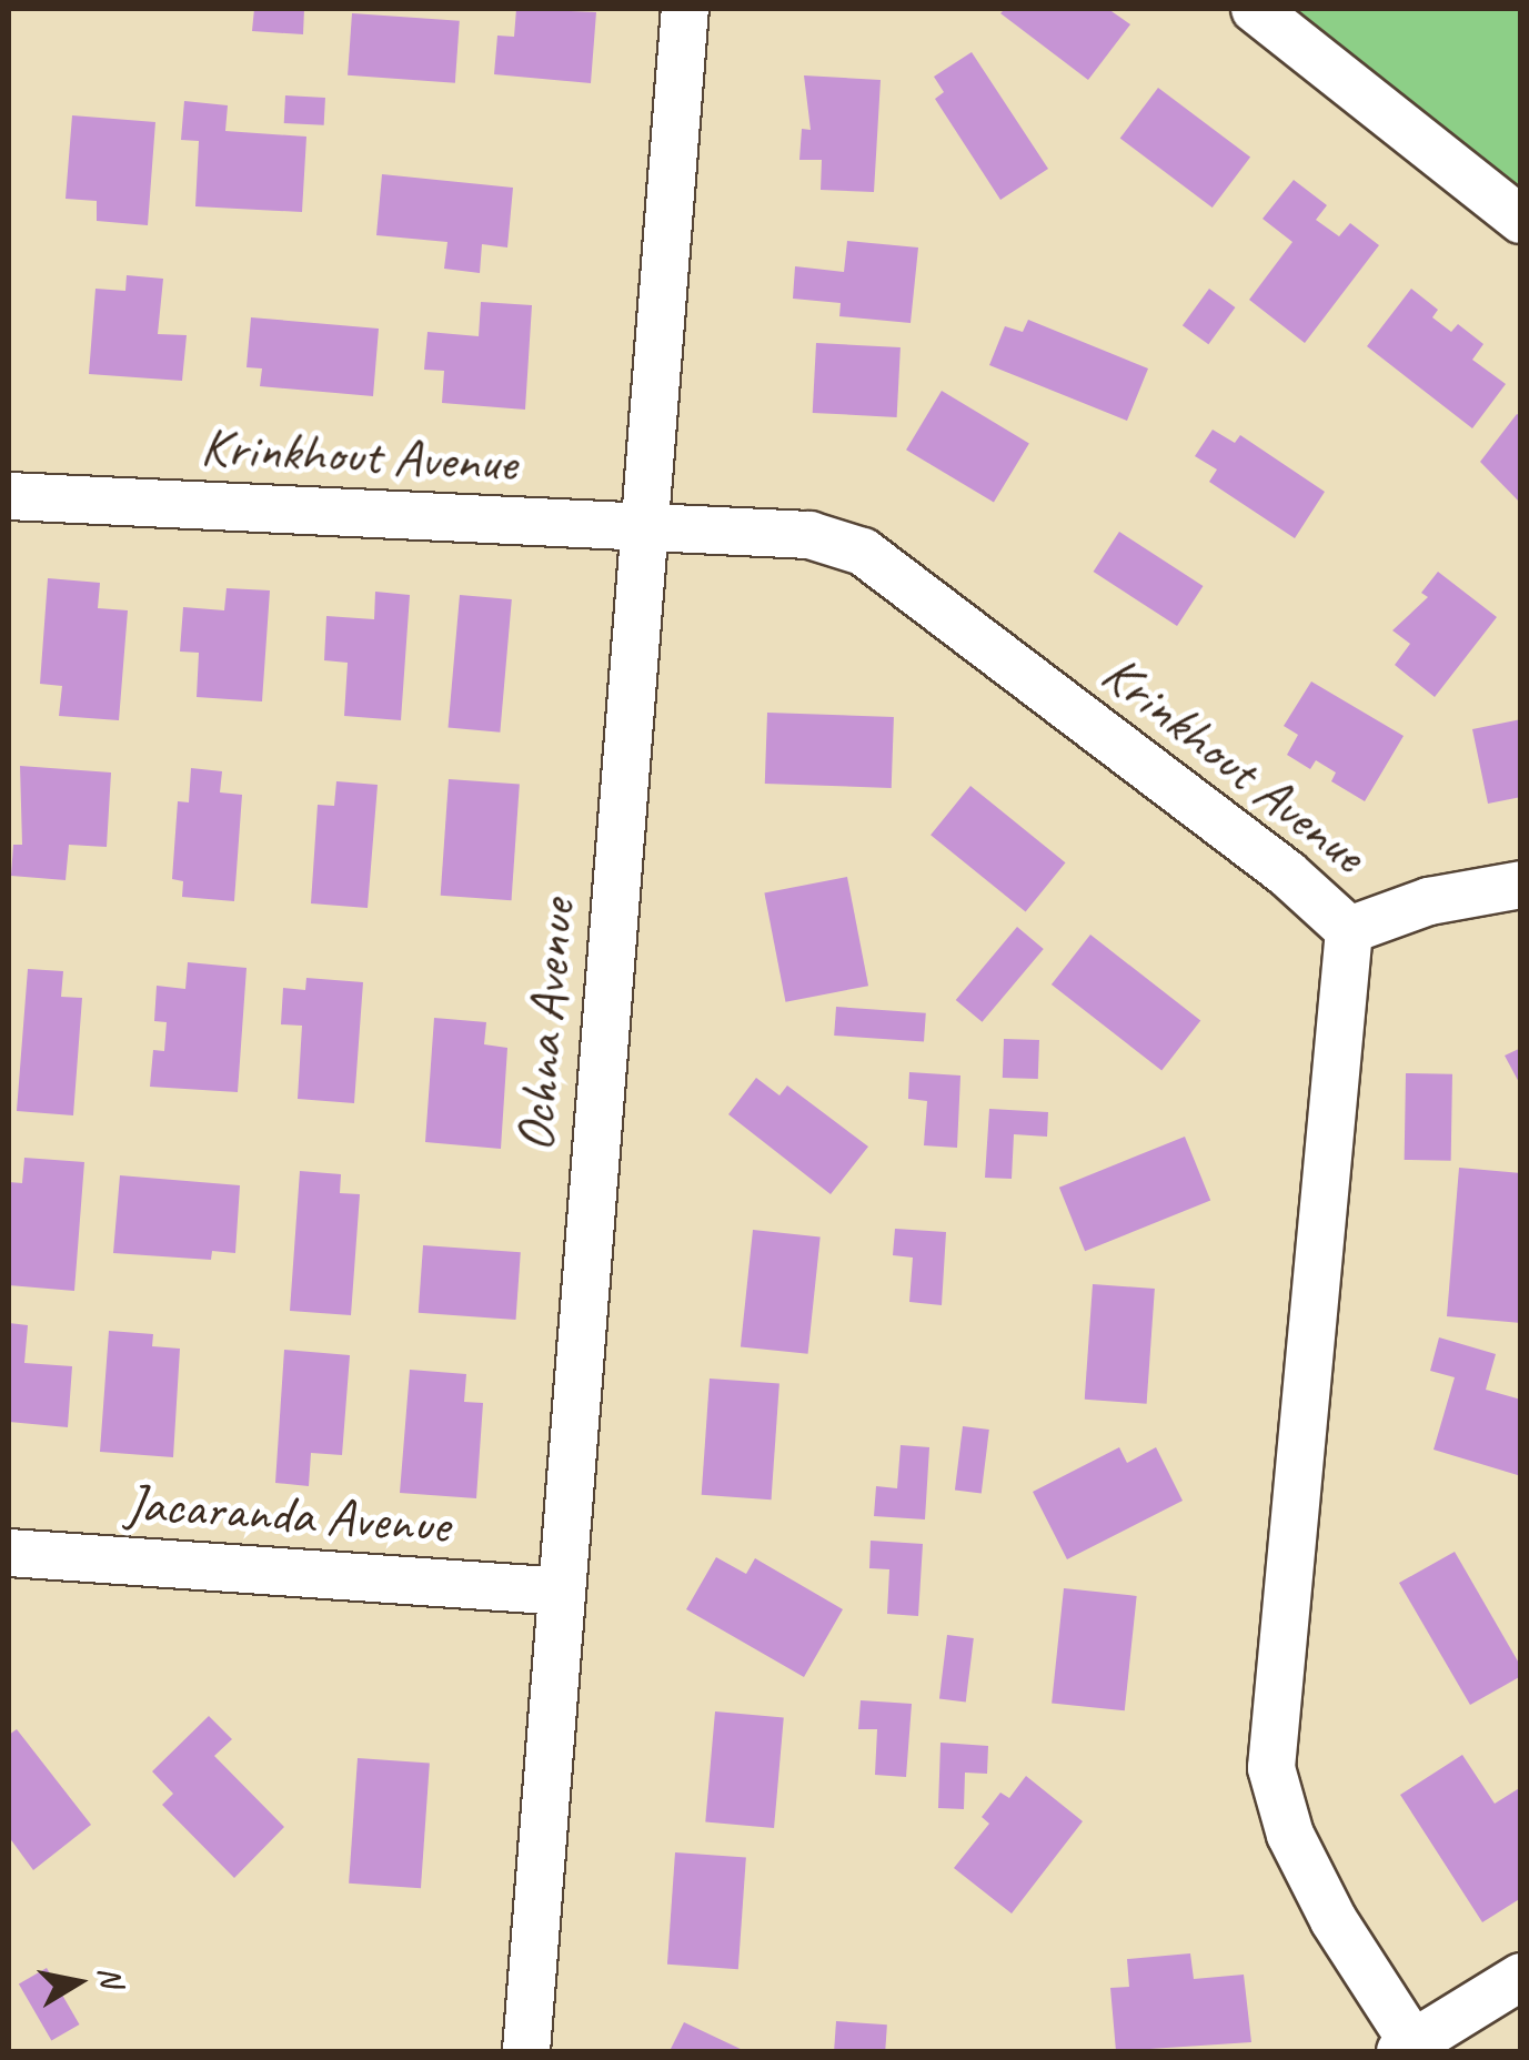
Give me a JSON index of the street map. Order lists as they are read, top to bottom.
{
  "streets": {
    "street": ["Krinkhout Avenue", "Ochna Avenue", "Jacaranda Avenue"]
  },
  "crossings": [
    ["Krinkhout Avenue", "Ochna Avenue"],
    ["Ochna Avenue", "Jacaranda Avenue"]
  ],
  "north": "right"
}
